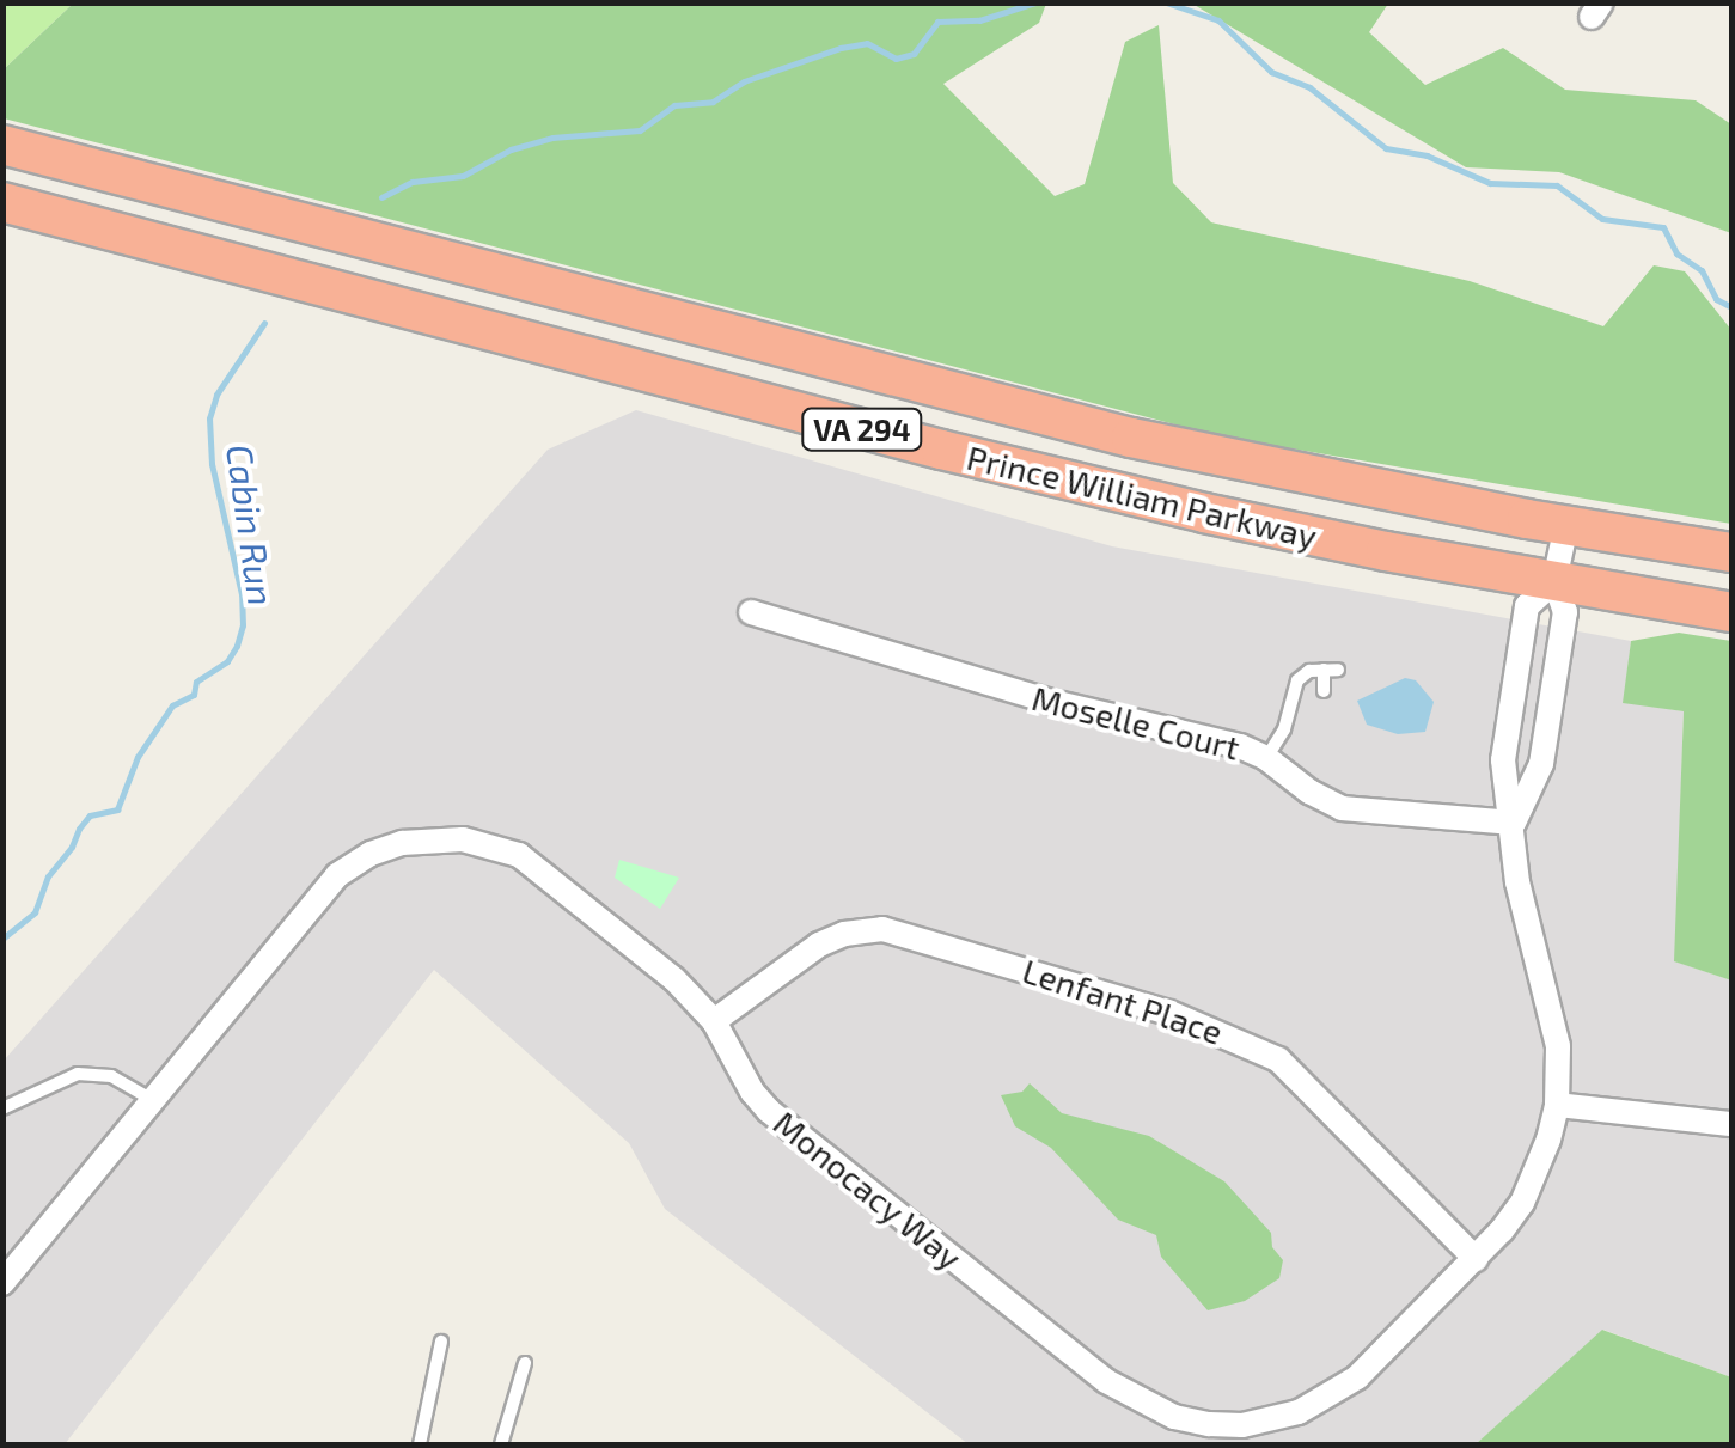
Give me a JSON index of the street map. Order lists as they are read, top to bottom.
{
  "streets": {
    "highway": ["VA 294", "Prince William Parkway"],
    "street": ["Moselle Court", "Lenfant Place", "Monocacy Way"]
  },
  "crossings": [
    ["Prince William Parkway", "Monocacy Way"],
    ["Moselle Court", "Monocacy Way"],
    ["Lenfant Place", "Monocacy Way"]
  ],
  "water": ["Cabin Run"]
}
